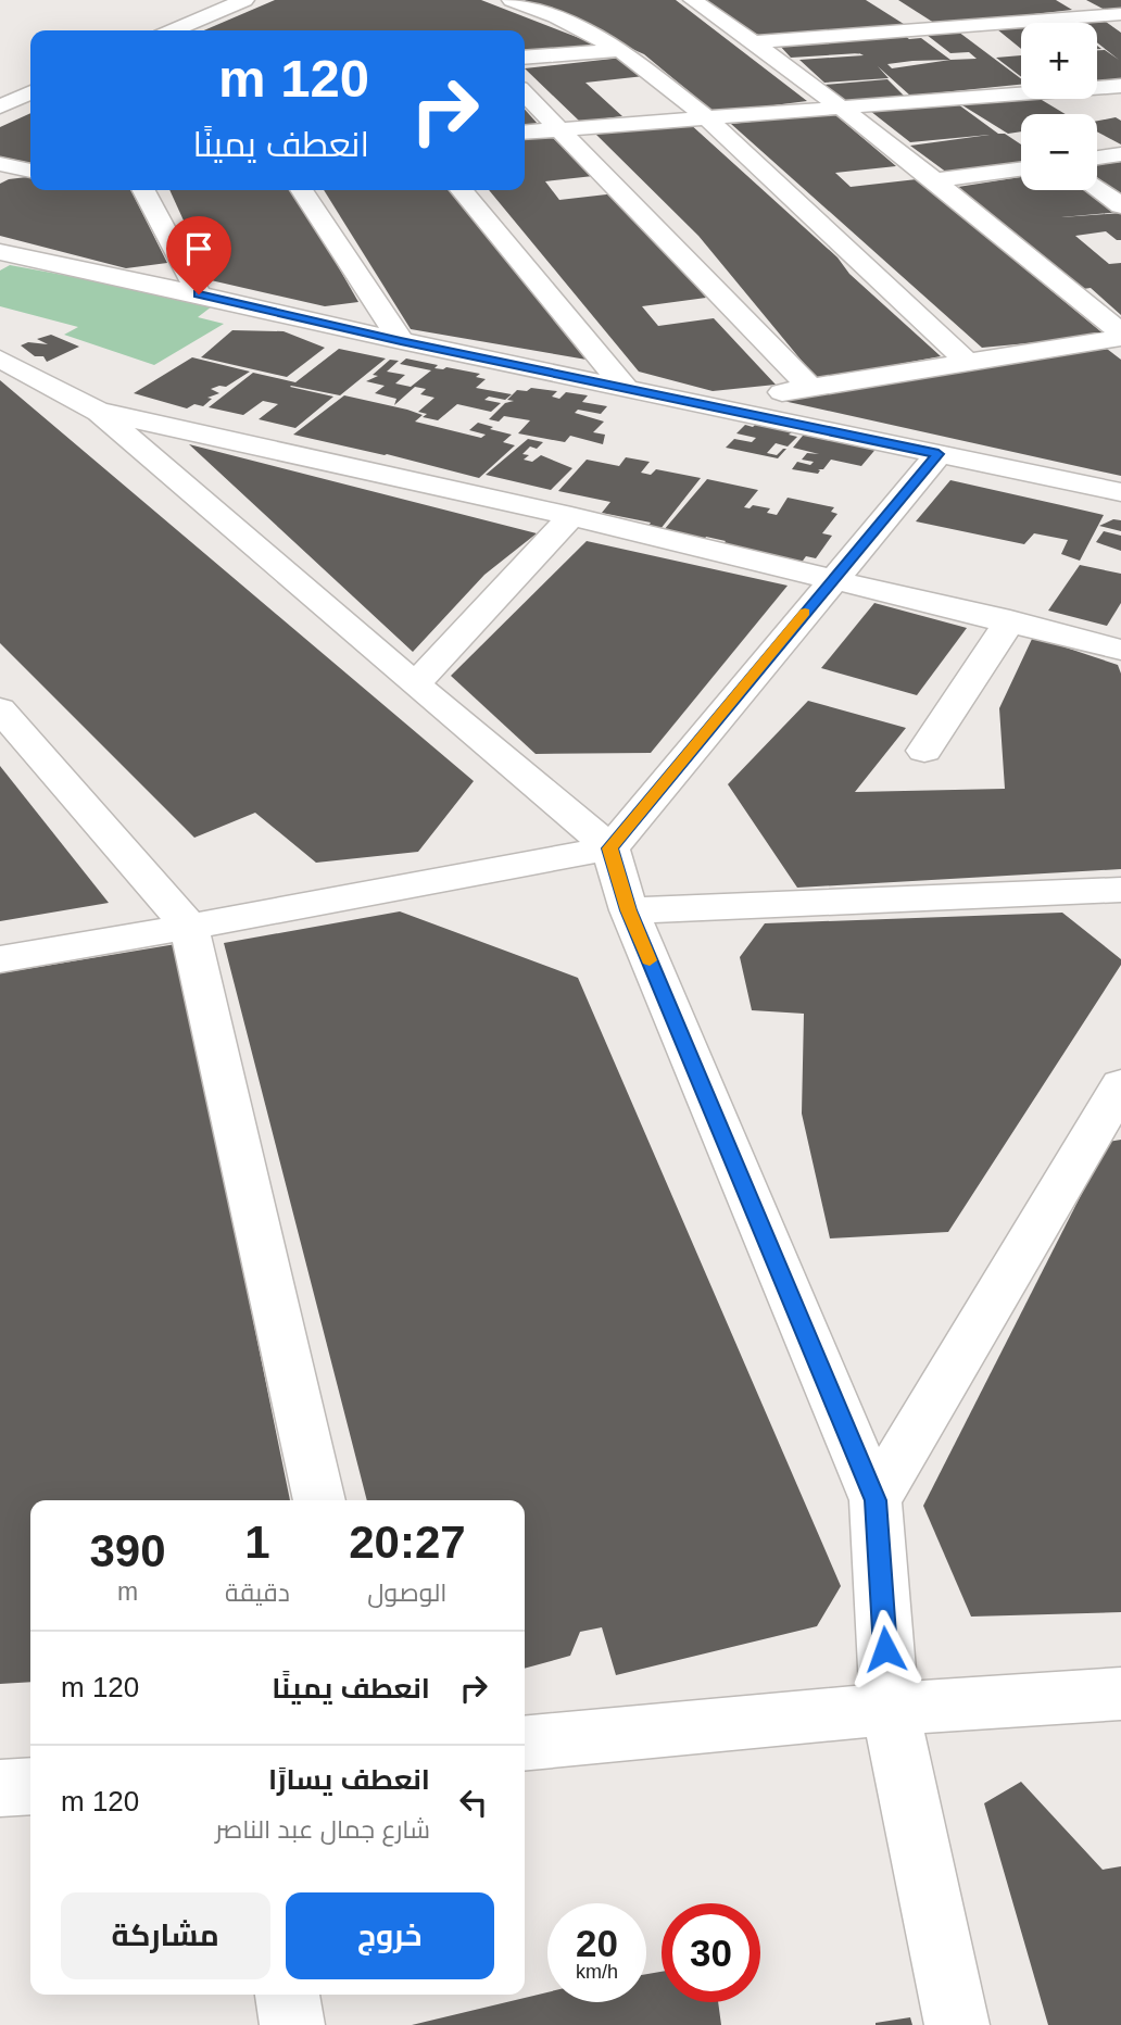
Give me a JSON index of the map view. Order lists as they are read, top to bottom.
{
  "page": {
    "map_buttons": ["+", "−"],
    "turn": ["120 m", "انعطف يمينًا"],
    "eta": [
      "20:27",
      "الوصول",
      "1",
      "دقيقة",
      "390",
      "m"
    ],
    "list": [
      {
        "name": "انعطف يمينًا",
        "value": "120 m"
      },
      {
        "name": "انعطف يسارًا",
        "note": "شارع جمال عبد الناصر",
        "value": "120 m"
      }
    ],
    "buttons": ["خروج", "مشاركة"],
    "speed": "20 km/h",
    "limit": "30"
  }
}
